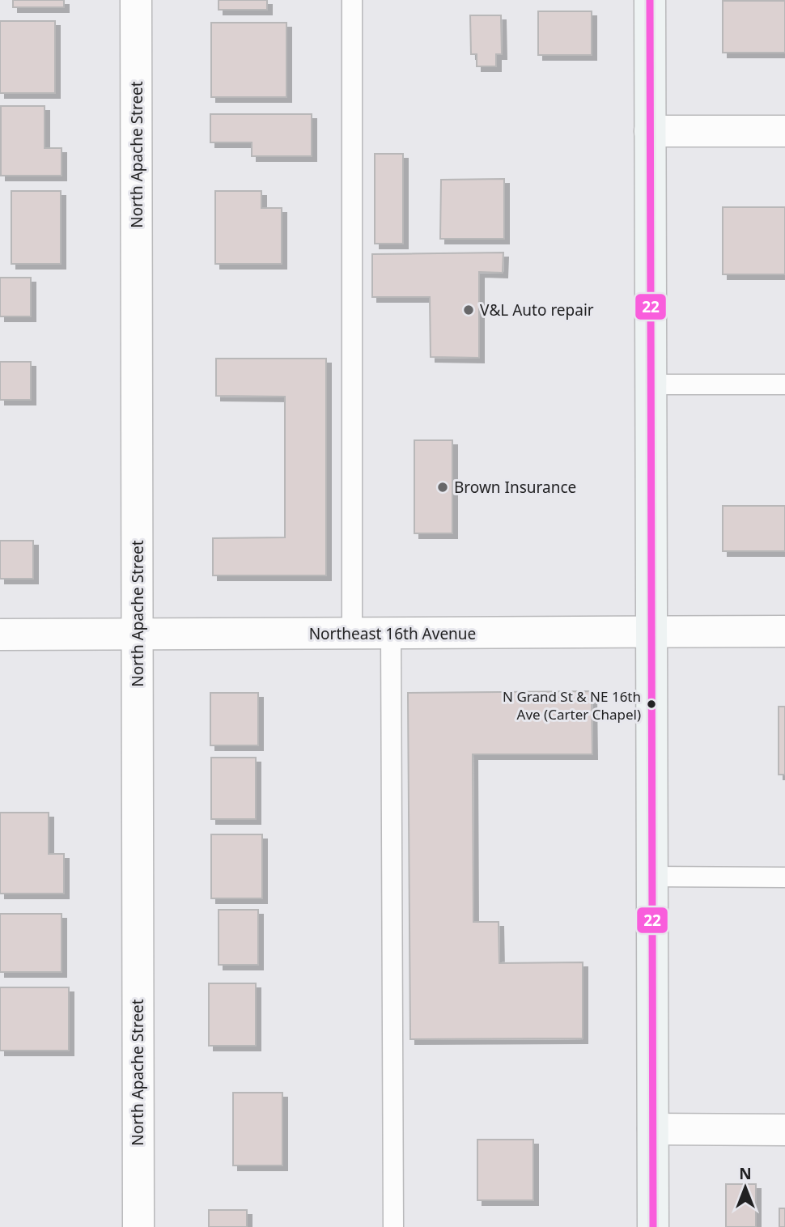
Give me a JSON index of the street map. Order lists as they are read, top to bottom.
{
  "streets": {
    "street": ["North Apache Street", "Northeast 16th Avenue"]
  },
  "crossings": [
    ["North Apache Street", "Northeast 16th Avenue"]
  ],
  "places": ["V&L Auto repair", "Brown Insurance", "N Grand St & NE 16th Ave (Carter Chapel)"],
  "lines": ["transit line 22"],
  "north": "top"
}
